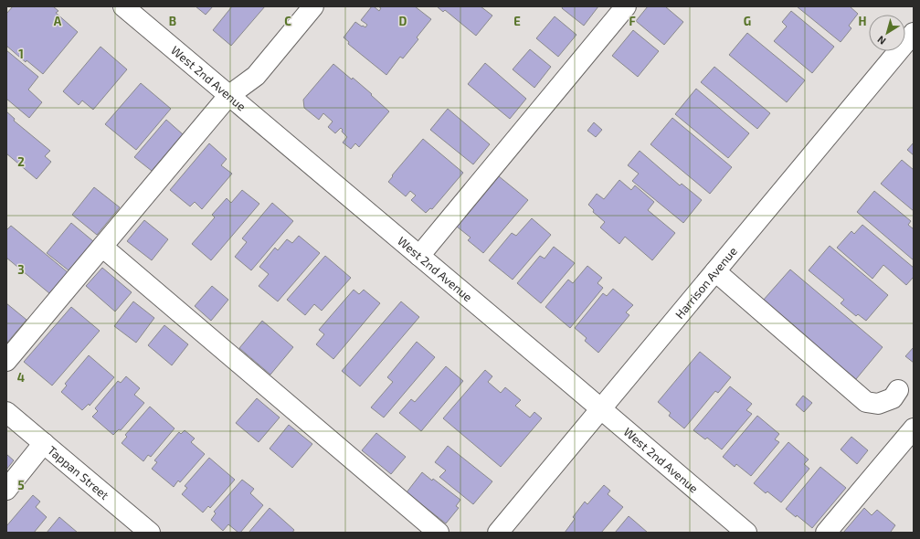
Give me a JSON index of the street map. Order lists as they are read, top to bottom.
{
  "streets": {
    "street": ["West 2nd Avenue", "Harrison Avenue", "Tappan Street"]
  },
  "crossings": [
    ["West 2nd Avenue", "Harrison Avenue"]
  ],
  "north": "bottom left",
  "grid": {
    "columns": [
      "A",
      "B",
      "C",
      "D",
      "E",
      "F",
      "G",
      "H"
    ],
    "rows": [
      "1",
      "2",
      "3",
      "4",
      "5"
    ]
  }
}
